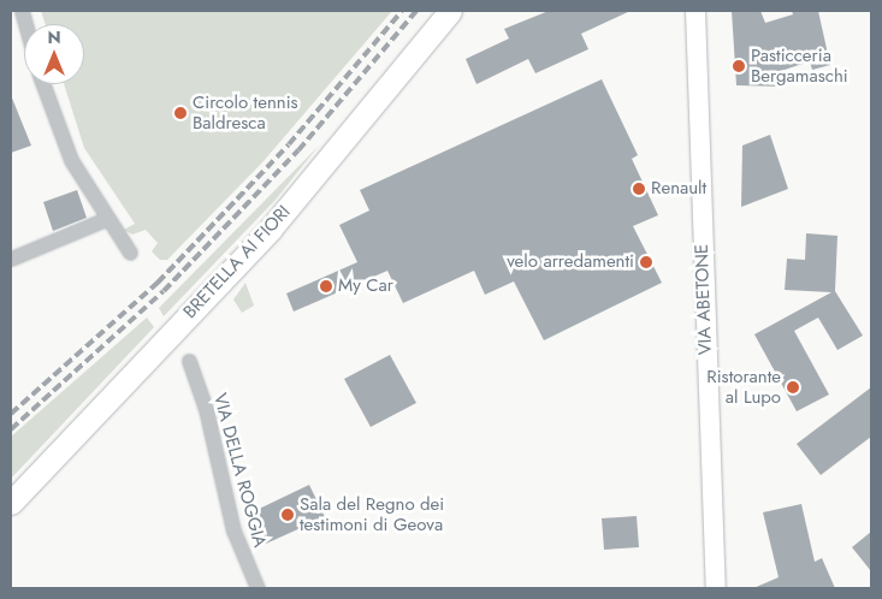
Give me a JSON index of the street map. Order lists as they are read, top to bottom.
{
  "streets": {
    "main road": ["BRETELLA AI FIORI", "VIA ABETONE"],
    "street": ["VIA DELLA ROGGIA"]
  },
  "places": [
    "Pasticceria Bergamaschi",
    "Circolo tennis Baldresca",
    "Renault",
    "velo arredamenti",
    "My Car",
    "Ristorante al Lupo",
    "Sala del Regno dei testimoni di Geova"
  ],
  "north": "top"
}
